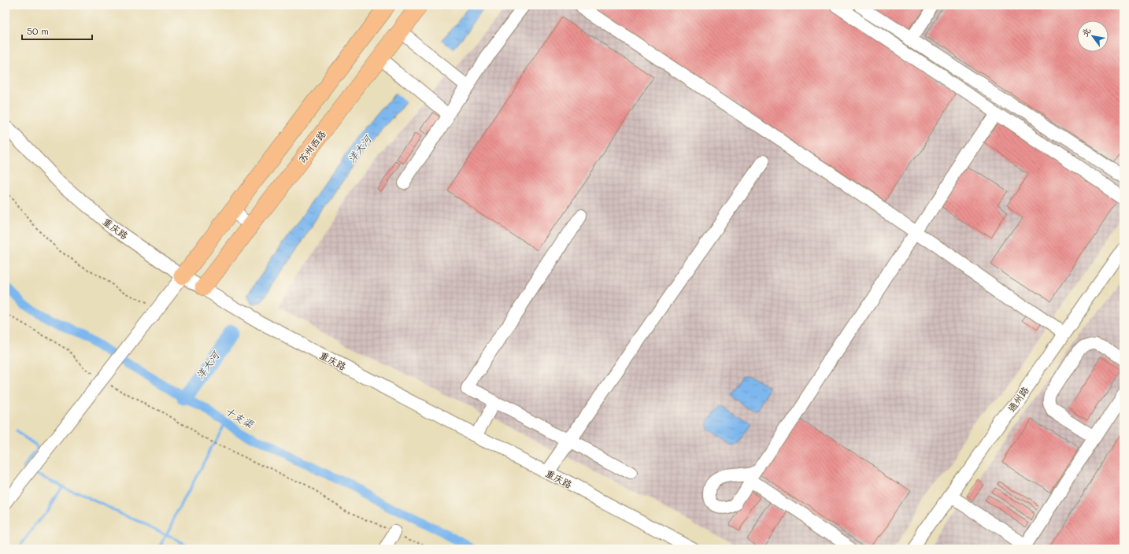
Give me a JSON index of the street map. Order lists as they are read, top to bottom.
{
  "streets": {
    "main road": ["苏州西路"],
    "street": ["重庆路", "通州路"]
  },
  "crossings": [
    ["苏州西路", "重庆路"]
  ],
  "water": ["洋大河", "十支渠"],
  "scale_bar": "50 m",
  "north": "top left"
}
